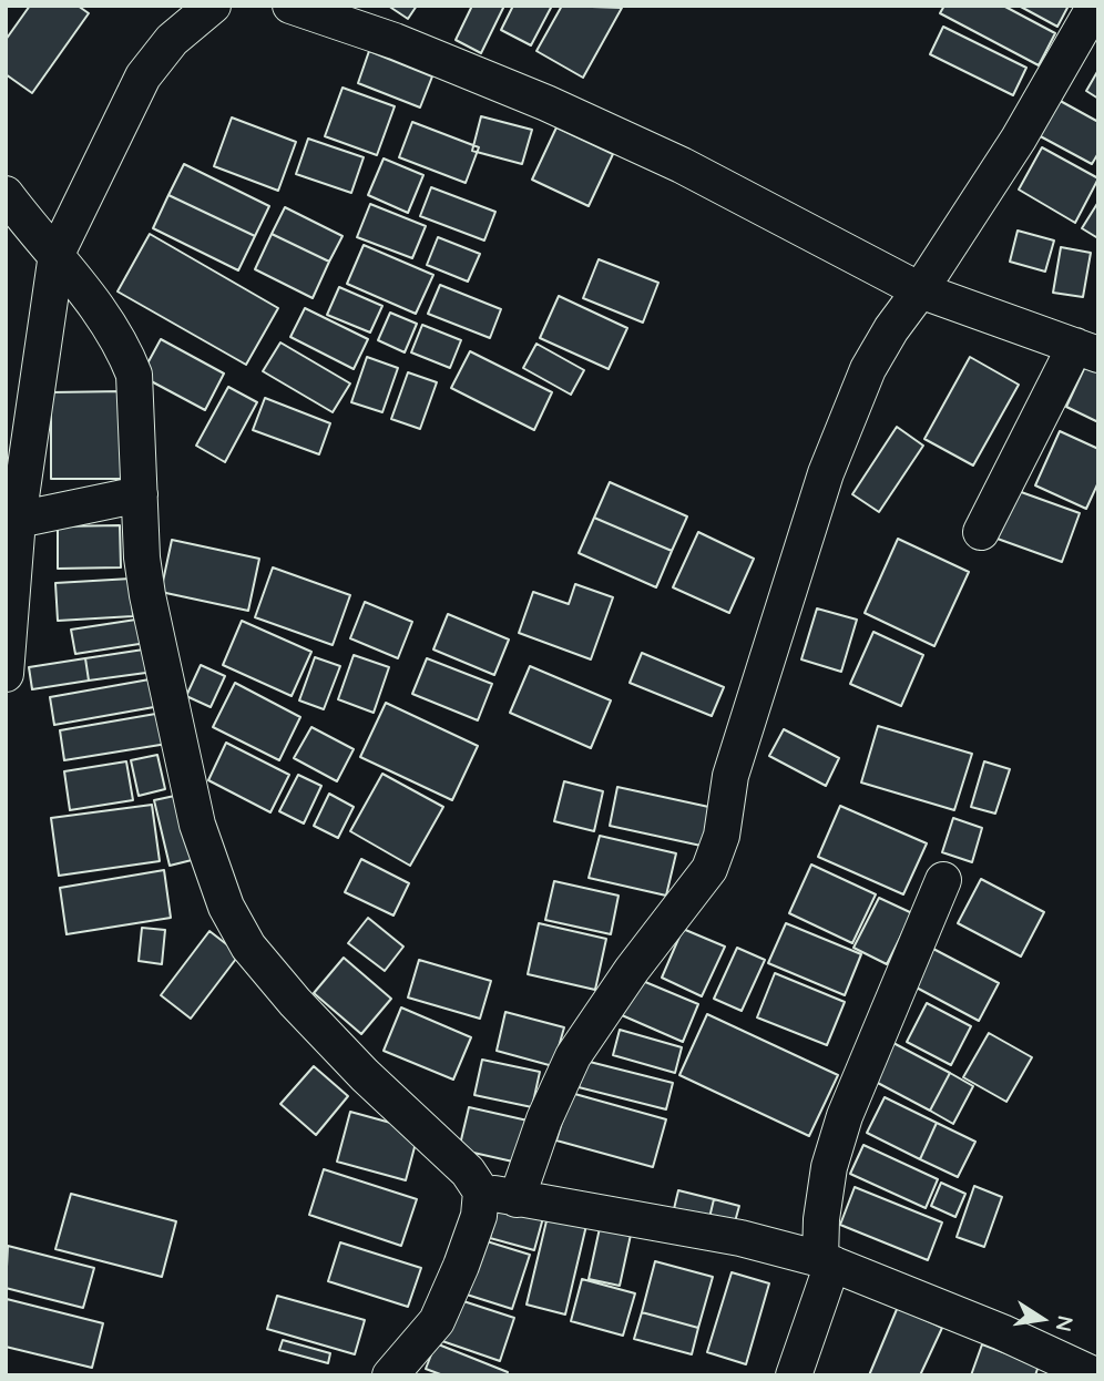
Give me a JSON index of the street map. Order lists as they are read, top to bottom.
{
  "north": "right"
}
